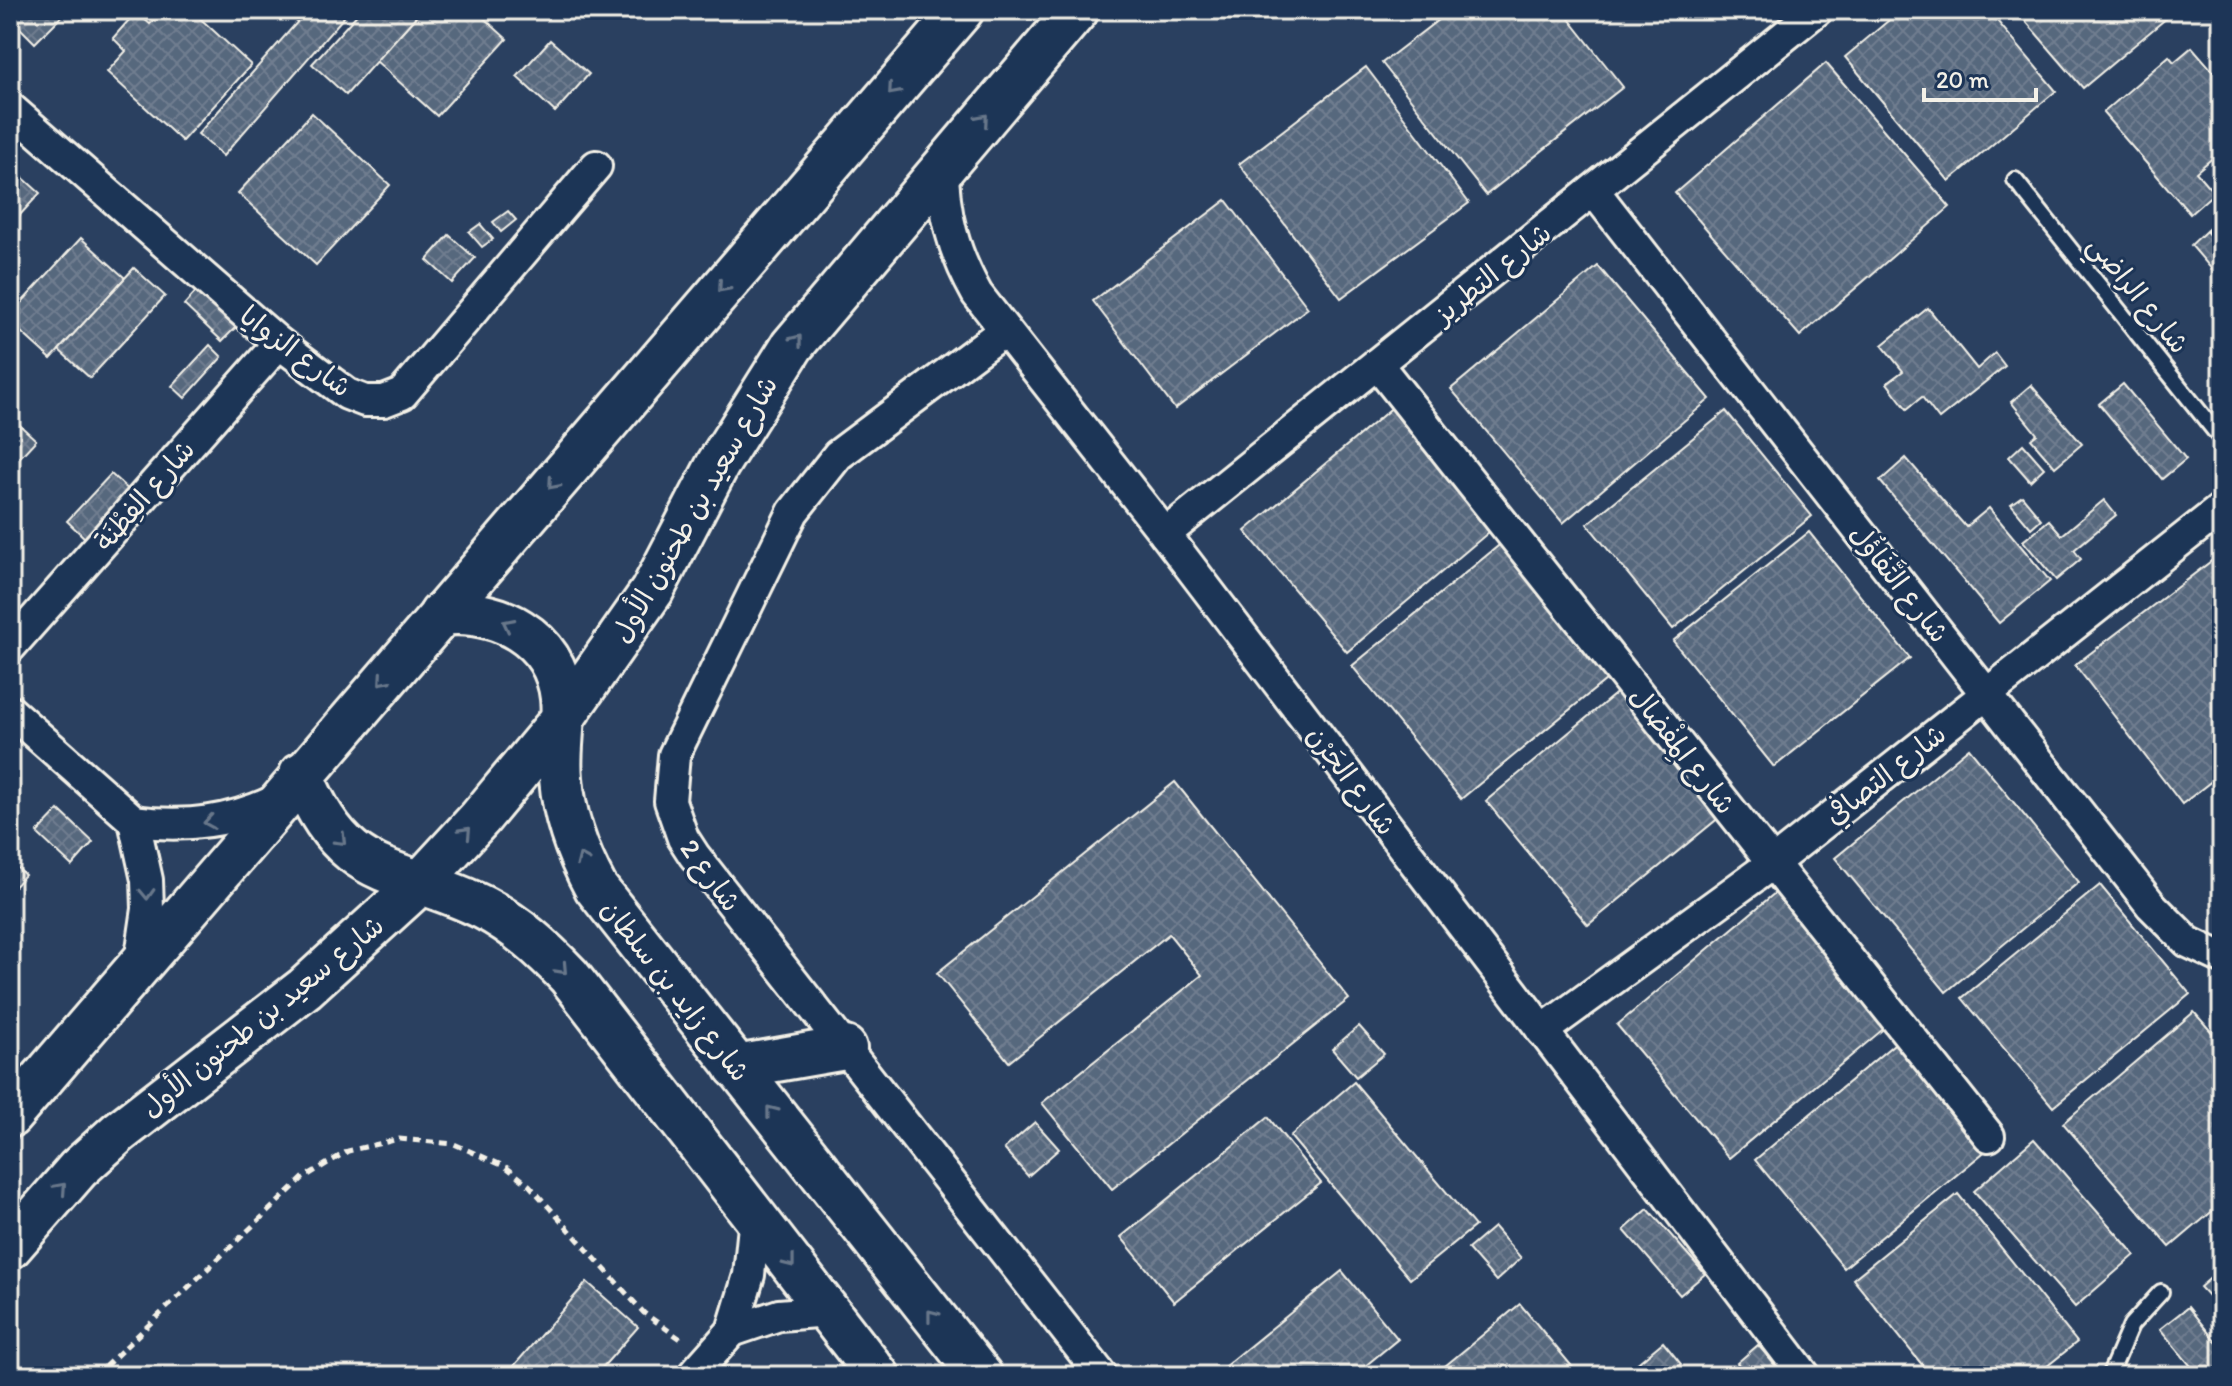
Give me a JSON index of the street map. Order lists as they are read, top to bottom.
{
  "streets": {
    "main road": ["شارع سعيد بن طحنون الأول", "شارع زايد بن سلطان"],
    "street": [
      "شارع التطريز",
      "شارع الزوايا",
      "شارع الفِطْنَة",
      "شارع التَّفَاؤُل",
      "شارع المِفْضال",
      "شارع التصافي",
      "شارع الجَرْن",
      "شارع 2"
    ],
    "lane": ["شارع الراضي"]
  },
  "crossings": [
    ["شارع التطريز", "شارع التَّفَاؤُل"],
    ["شارع التطريز", "شارع المِفْضال"],
    ["شارع التطريز", "شارع الجَرْن"],
    ["شارع الزوايا", "شارع الفِطْنَة"],
    ["شارع سعيد بن طحنون الأول", "شارع الجَرْن"],
    ["شارع سعيد بن طحنون الأول", "شارع زايد بن سلطان"],
    ["شارع التَّفَاؤُل", "شارع التصافي"],
    ["شارع المِفْضال", "شارع التصافي"],
    ["شارع التصافي", "شارع الجَرْن"],
    ["شارع الجَرْن", "شارع 2"]
  ],
  "scale_bar": "20 m"
}
